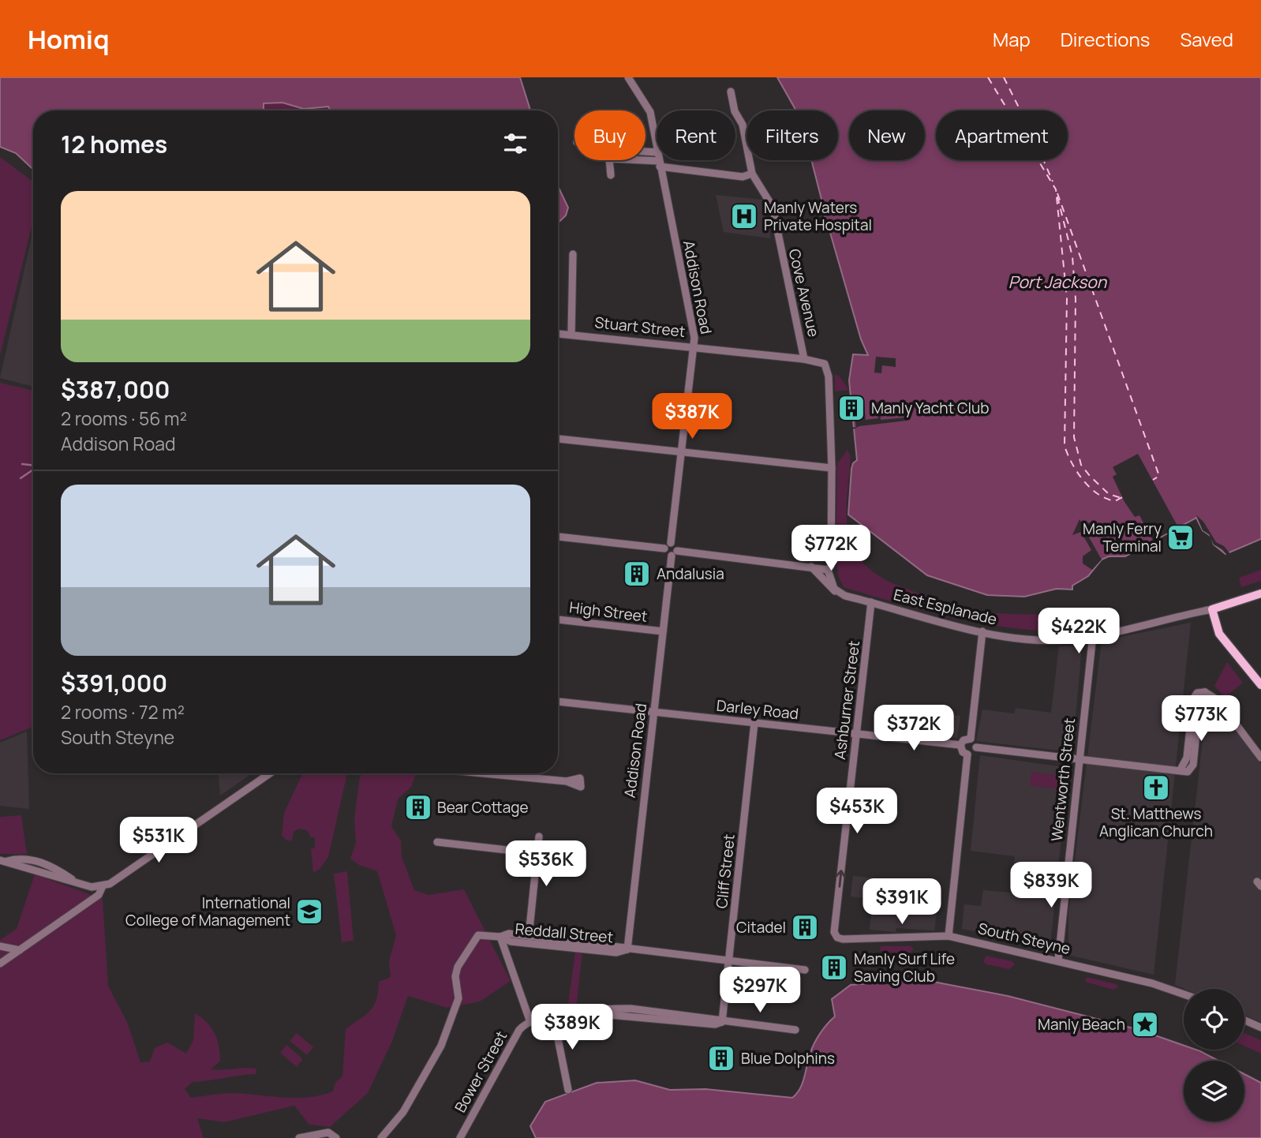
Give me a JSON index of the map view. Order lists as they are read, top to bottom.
{
  "streets": {
    "street": [
      "Addison Road",
      "Cove Avenue",
      "Stuart Street",
      "East Esplanade",
      "High Street",
      "Ashburner Street",
      "Darley Road",
      "Wentworth Street",
      "Cliff Street",
      "Reddall Street",
      "South Steyne",
      "Bower Street"
    ]
  },
  "crossings": [
    ["Addison Road", "Stuart Street"],
    ["Addison Road", "High Street"],
    ["Addison Road", "Darley Road"],
    ["Addison Road", "Reddall Street"],
    ["Cove Avenue", "Stuart Street"],
    ["East Esplanade", "Ashburner Street"],
    ["East Esplanade", "Wentworth Street"],
    ["Ashburner Street", "Darley Road"],
    ["Ashburner Street", "South Steyne"],
    ["Darley Road", "Cliff Street"],
    ["Wentworth Street", "South Steyne"],
    ["Cliff Street", "Reddall Street"]
  ],
  "one_way": ["Ashburner Street"],
  "water": ["Port Jackson"],
  "places": {
    "hospital": ["Manly Waters Private Hospital"],
    "building": [
      "Manly Yacht Club",
      "Andalusia",
      "Bear Cottage",
      "Citadel",
      "Manly Surf Life Saving Club",
      "Blue Dolphins"
    ],
    "supermarket": ["Manly Ferry Terminal"],
    "church": ["St. Matthews Anglican Church"],
    "school or university": ["International College of Management"],
    "place": ["Manly Beach"]
  },
  "page": {
    "header": "Homiq",
    "nav": ["Map", "Directions", "Saved"],
    "chip": [
      "Buy",
      "Rent",
      "Filters",
      "New",
      "Apartment"
    ],
    "heading": "12 homes",
    "list": [
      {
        "name": "$387,000",
        "note": "2 rooms · 56 m² · Addison Road"
      },
      {
        "name": "$391,000",
        "note": "2 rooms · 72 m² · South Steyne"
      }
    ],
    "price": [
      "$387K",
      "$772K",
      "$422K",
      "$773K",
      "$372K",
      "$453K",
      "$531K",
      "$536K",
      "$839K",
      "$391K",
      "$297K",
      "$389K"
    ]
  }
}
